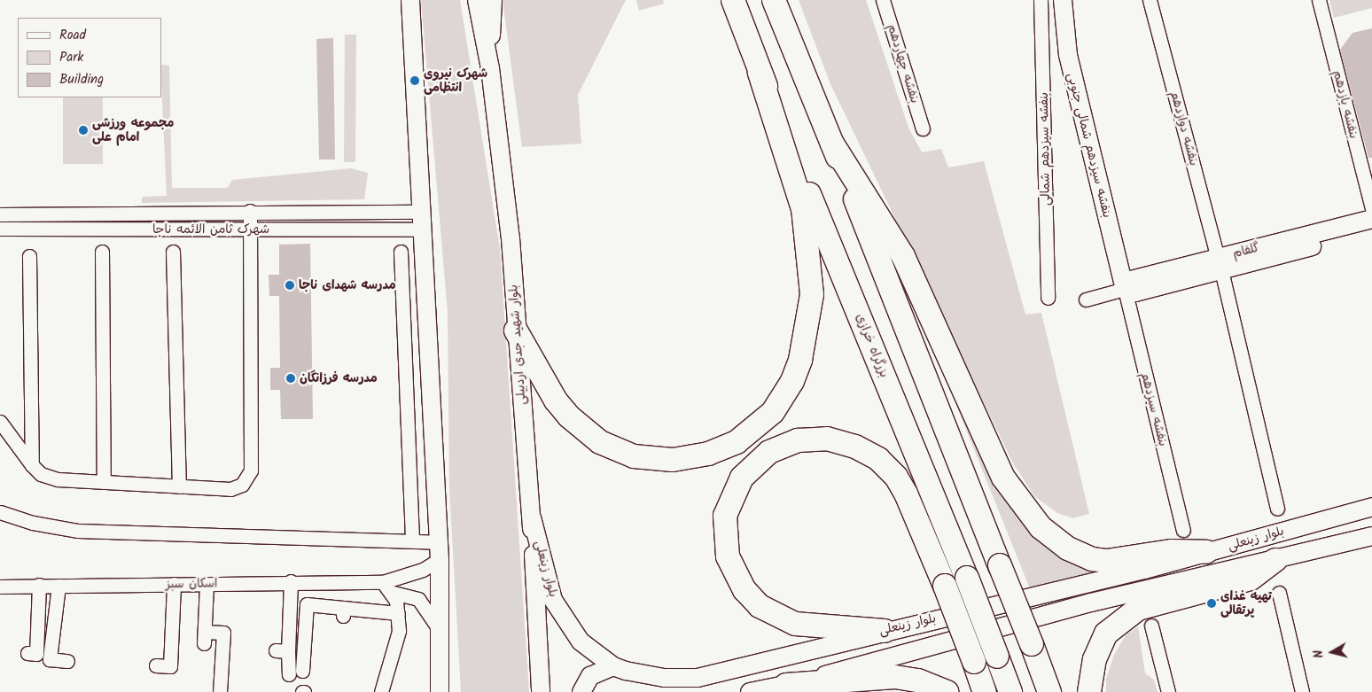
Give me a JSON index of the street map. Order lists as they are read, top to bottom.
{
  "streets": {
    "highway": ["بزرگراه خرازی"],
    "main road": [
      "بنفشه سیزدهم شمالی جنوبی",
      "گلفام",
      "بلوار شهید جدی اردبیلی",
      "بلوار زینعلی"
    ],
    "street": [
      "بنفشه چهاردهم",
      "بنفشه یازدهم",
      "بنفشه دوازدهم",
      "بنفشه سیزدهم شمالی",
      "شهرک ثامن الائمه ناجا",
      "بنفشه سیزدهم",
      "اسکان سبز"
    ]
  },
  "crossings": [
    ["بنفشه دوازدهم", "گلفام"],
    ["بنفشه سیزدهم شمالی جنوبی", "گلفام"],
    ["بنفشه سیزدهم شمالی جنوبی", "بنفشه سیزدهم"],
    ["گلفام", "بنفشه سیزدهم"],
    ["بلوار شهید جدی اردبیلی", "بلوار زینعلی"]
  ],
  "places": [
    "شهرک نیروی انتظامی",
    "مجموعه ورزشی امام علی",
    "مدرسه شهدای ناجا",
    "مدرسه فرزانگان",
    "تهیه غذای پرتقالی"
  ],
  "legend": ["Road", "Park", "Building"],
  "north": "left"
}
